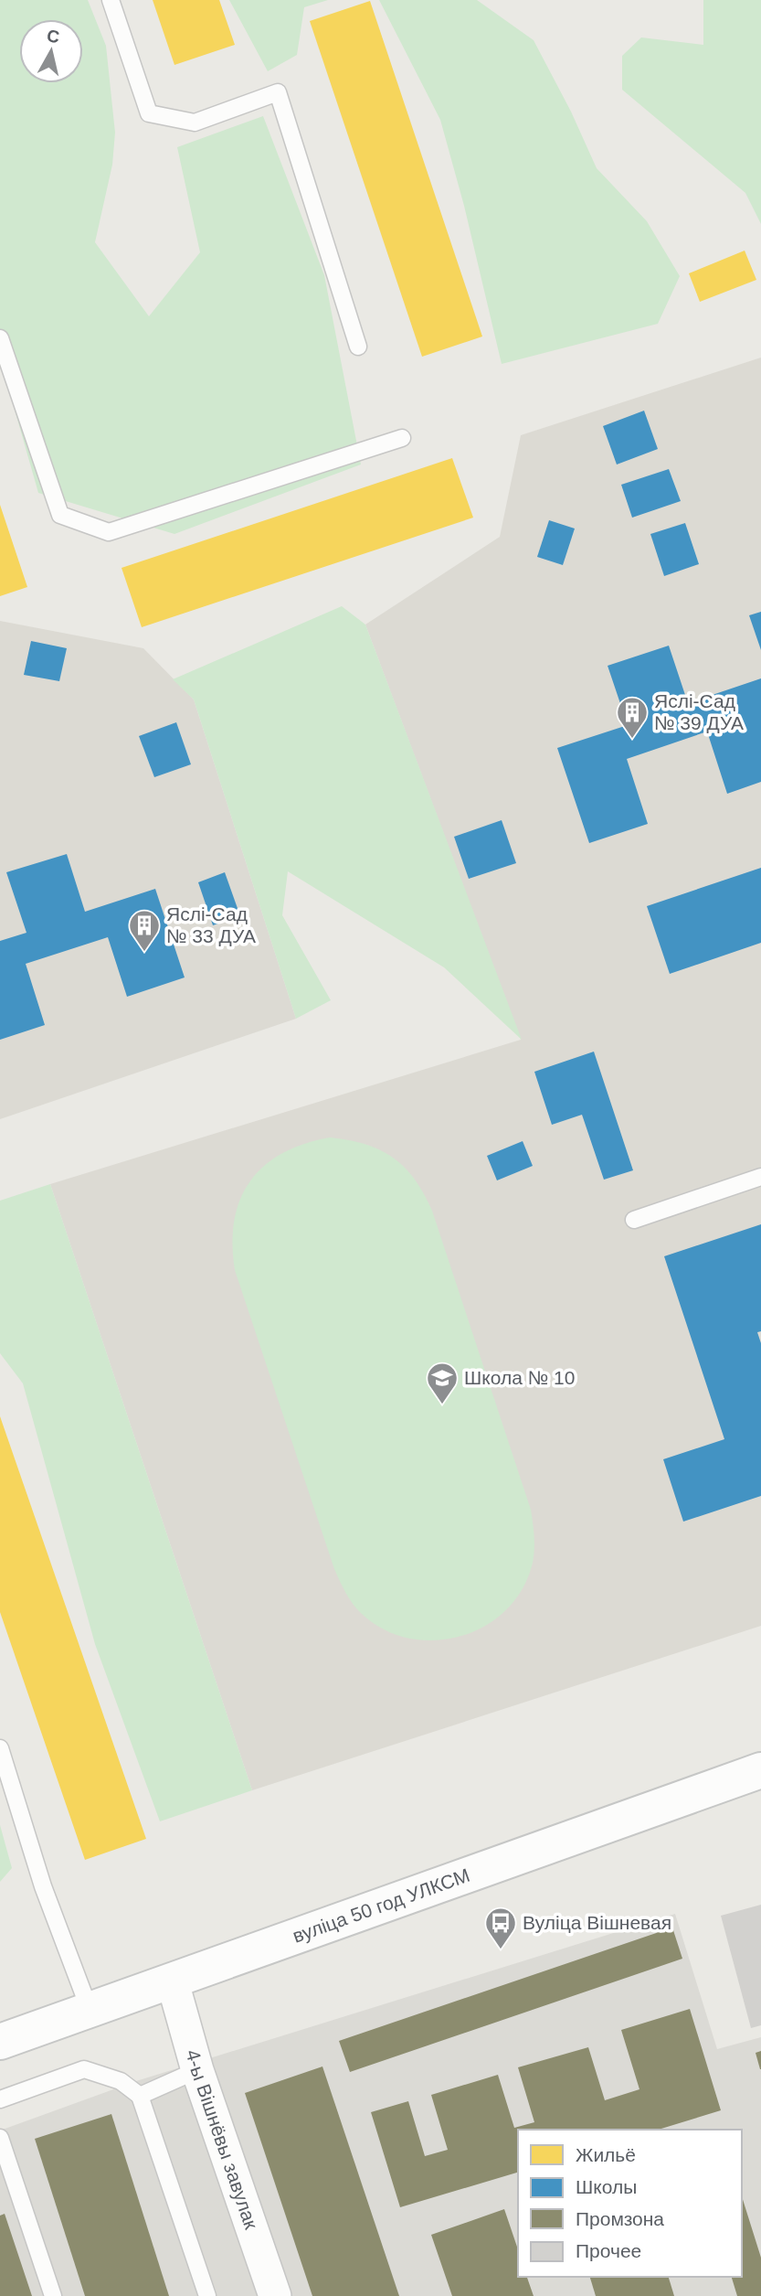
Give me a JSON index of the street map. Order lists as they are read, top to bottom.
{
  "streets": {
    "main road": ["вуліца 50 год УЛКСМ"],
    "street": ["4-ы Вішнёвы завулак"]
  },
  "crossings": [
    ["вуліца 50 год УЛКСМ", "4-ы Вішнёвы завулак"]
  ],
  "places": {
    "building": ["Яслі-Сад № 39 ДУА", "Яслі-Сад № 33 ДУА"],
    "school or university": ["Школа № 10"],
    "bus stop": ["Вуліца Вішневая"]
  },
  "legend": [
    "Жильё",
    "Школы",
    "Промзона",
    "Прочее"
  ],
  "north": "top"
}
